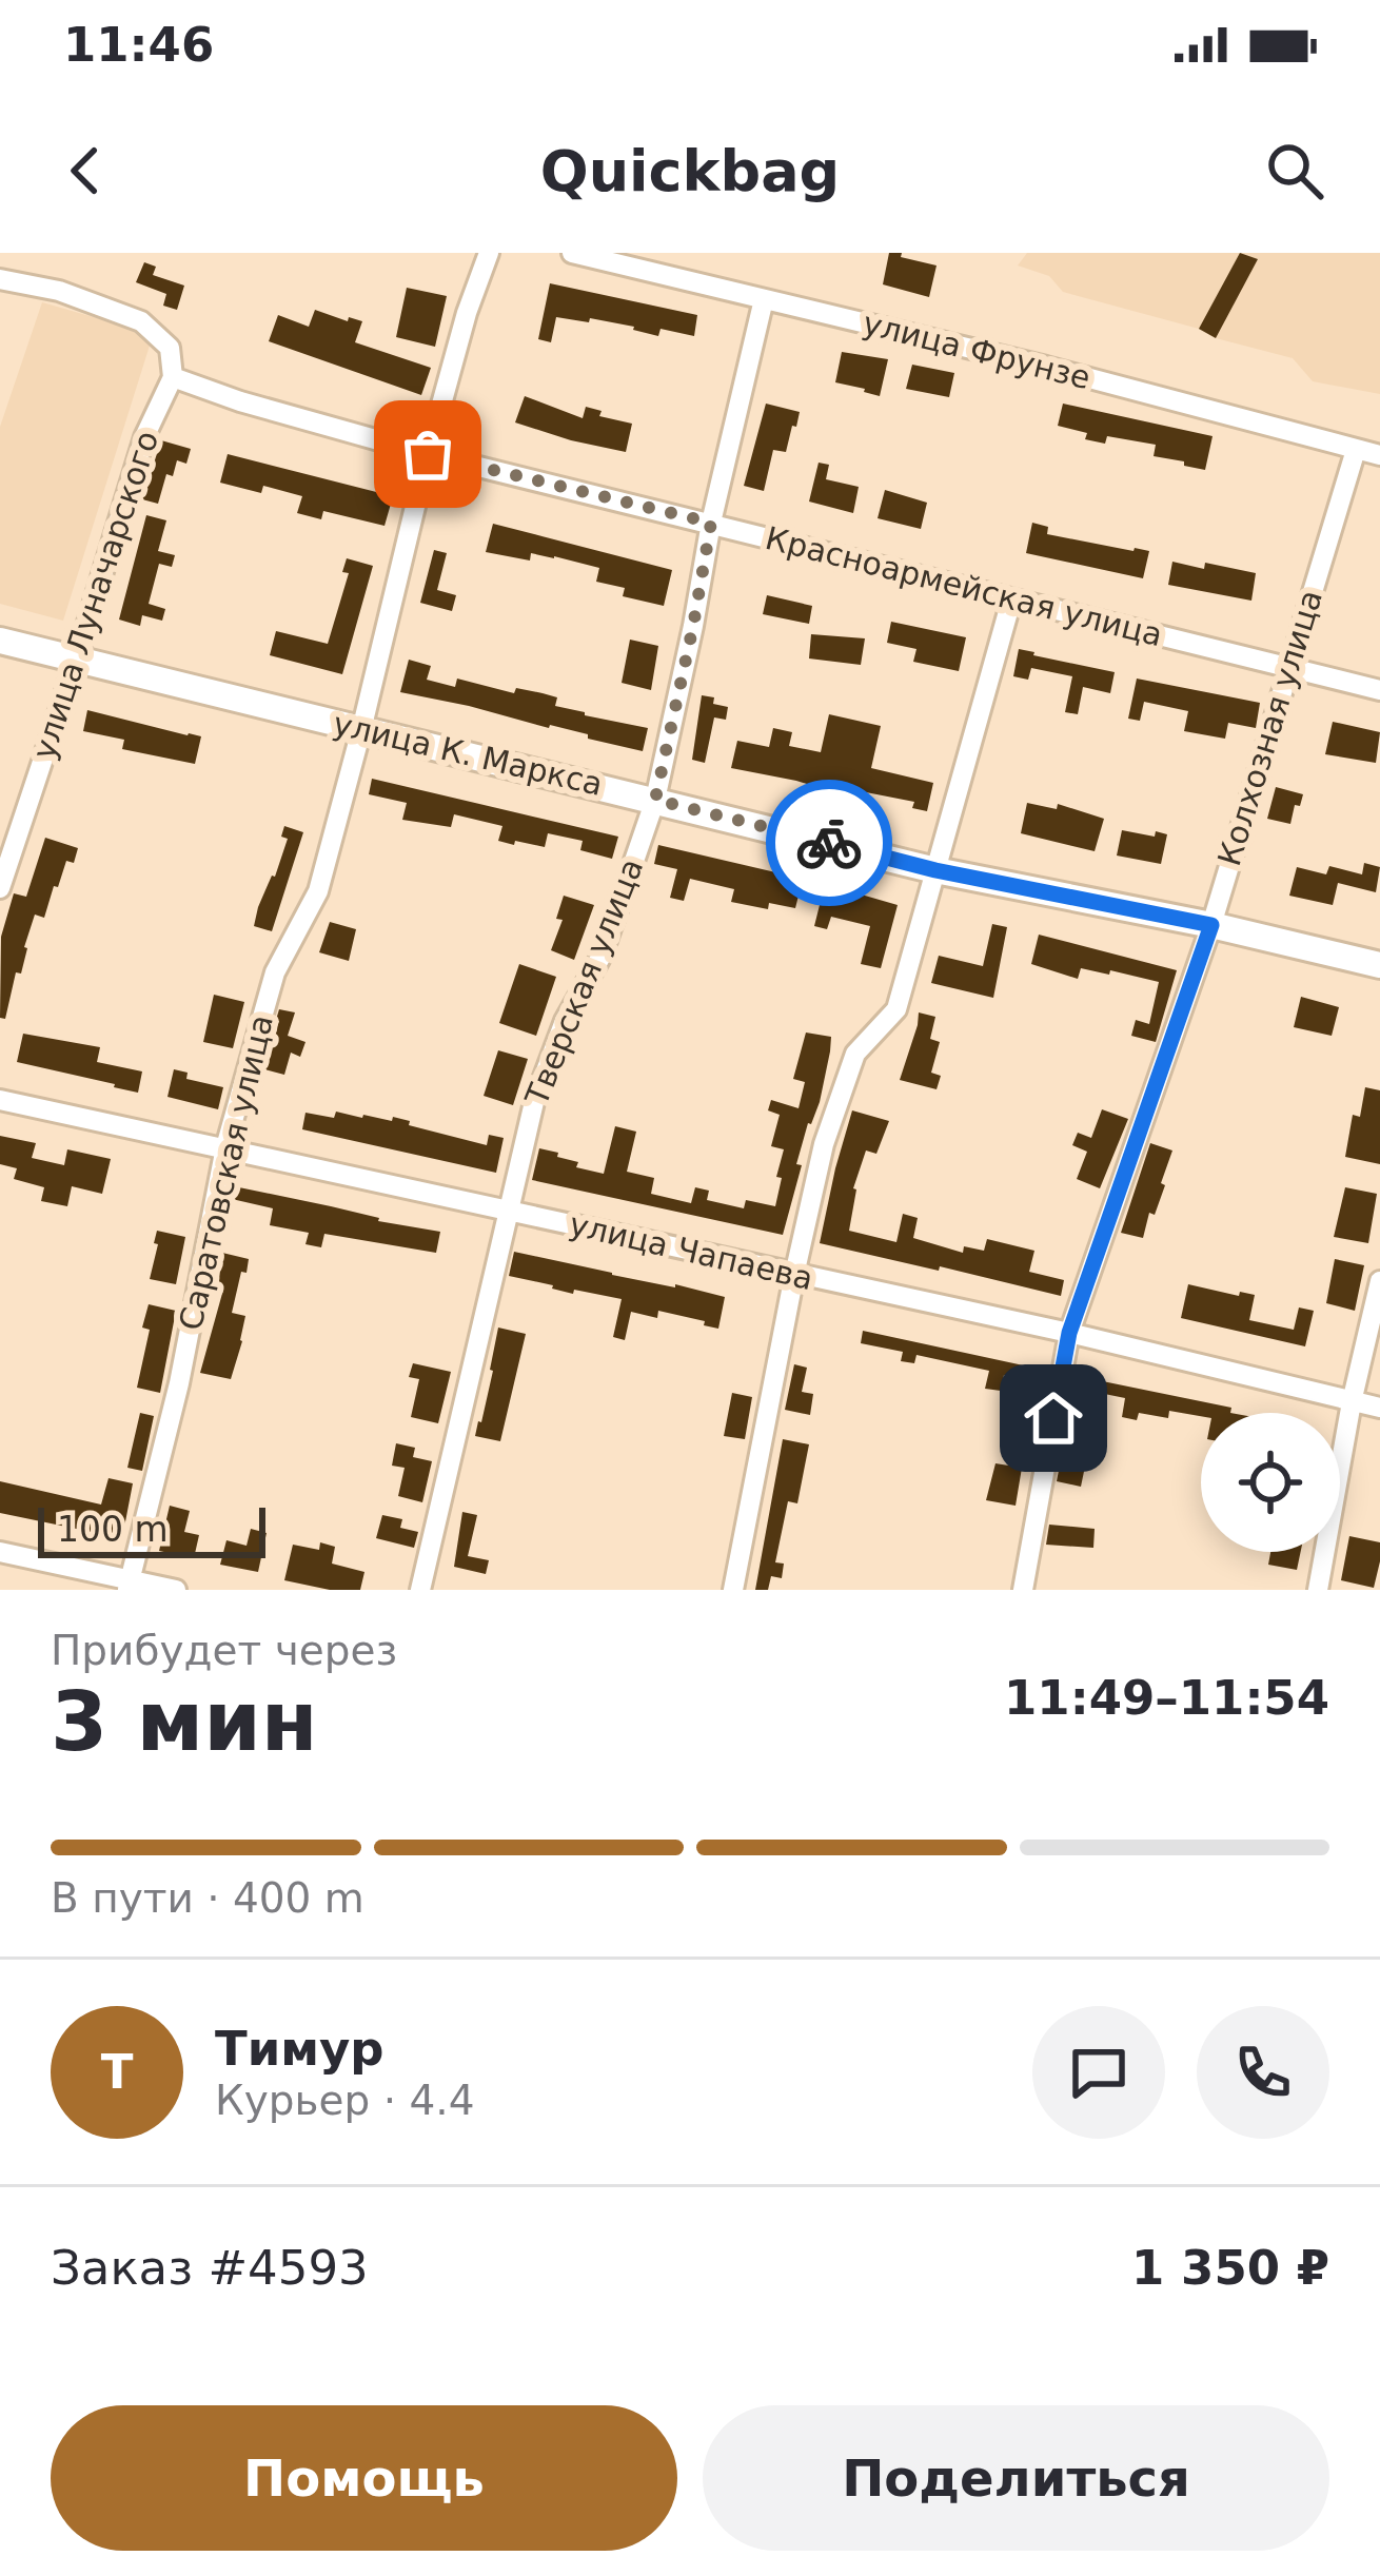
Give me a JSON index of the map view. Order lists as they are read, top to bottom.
{
  "streets": {
    "main road": ["улица К. Маркса"],
    "street": [
      "улица Фрунзе",
      "Красноармейская улица",
      "улица Луначарского",
      "Колхозная улица",
      "Тверская улица",
      "Саратовская улица",
      "улица Чапаева"
    ]
  },
  "crossings": [
    ["улица Фрунзе", "Колхозная улица"],
    ["улица Фрунзе", "Тверская улица"],
    ["Красноармейская улица", "улица Луначарского"],
    ["Красноармейская улица", "Колхозная улица"],
    ["Красноармейская улица", "Тверская улица"],
    ["Красноармейская улица", "Саратовская улица"],
    ["улица Луначарского", "улица К. Маркса"],
    ["Колхозная улица", "улица К. Маркса"],
    ["Колхозная улица", "улица Чапаева"],
    ["улица К. Маркса", "Тверская улица"],
    ["улица К. Маркса", "Саратовская улица"],
    ["Тверская улица", "улица Чапаева"],
    ["Саратовская улица", "улица Чапаева"]
  ],
  "scale_bar": "100 m",
  "page": {
    "status": "11:46",
    "header": "Quickbag",
    "scale": "100 m",
    "heading": ["3 мин", "Прибудет через", "11:49–11:54"],
    "panel": [
      "Тимур",
      "Курьер · 4.4",
      "Заказ #4593",
      "1 350 ₽"
    ],
    "bar": "В пути · 400 m",
    "round": "Т",
    "buttons": ["Помощь", "Поделиться"]
  }
}
